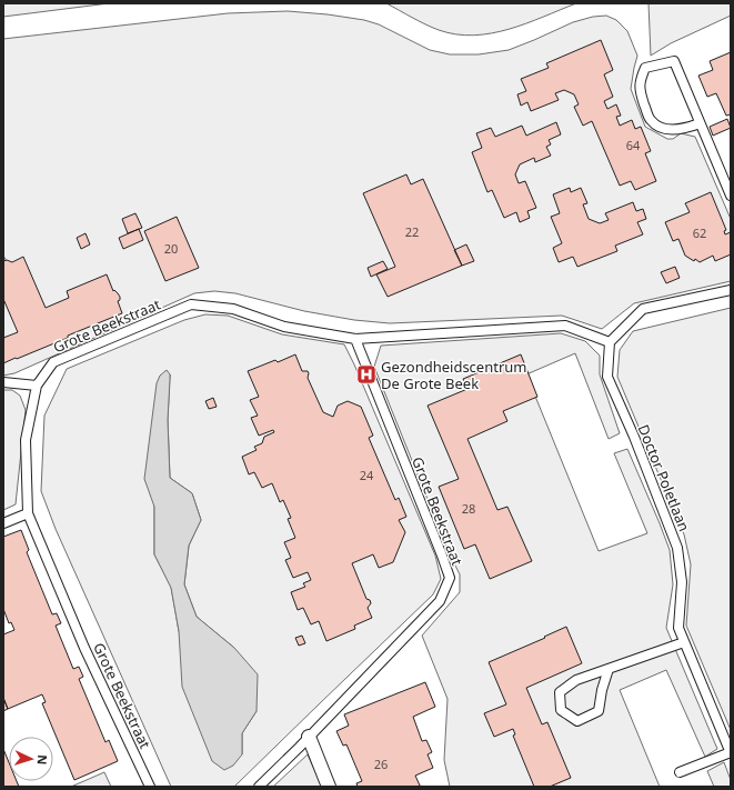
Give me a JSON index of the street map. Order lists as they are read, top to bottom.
{
  "streets": {
    "lane": ["Grote Beekstraat", "Doctor Poletlaan"]
  },
  "crossings": [
    ["Grote Beekstraat", "Doctor Poletlaan"]
  ],
  "places": {
    "hospital": ["Gezondheidscentrum De Grote Beek"]
  },
  "house_numbers": [
    "64",
    "22",
    "62",
    "20",
    "24",
    "28",
    "26"
  ],
  "north": "right"
}
